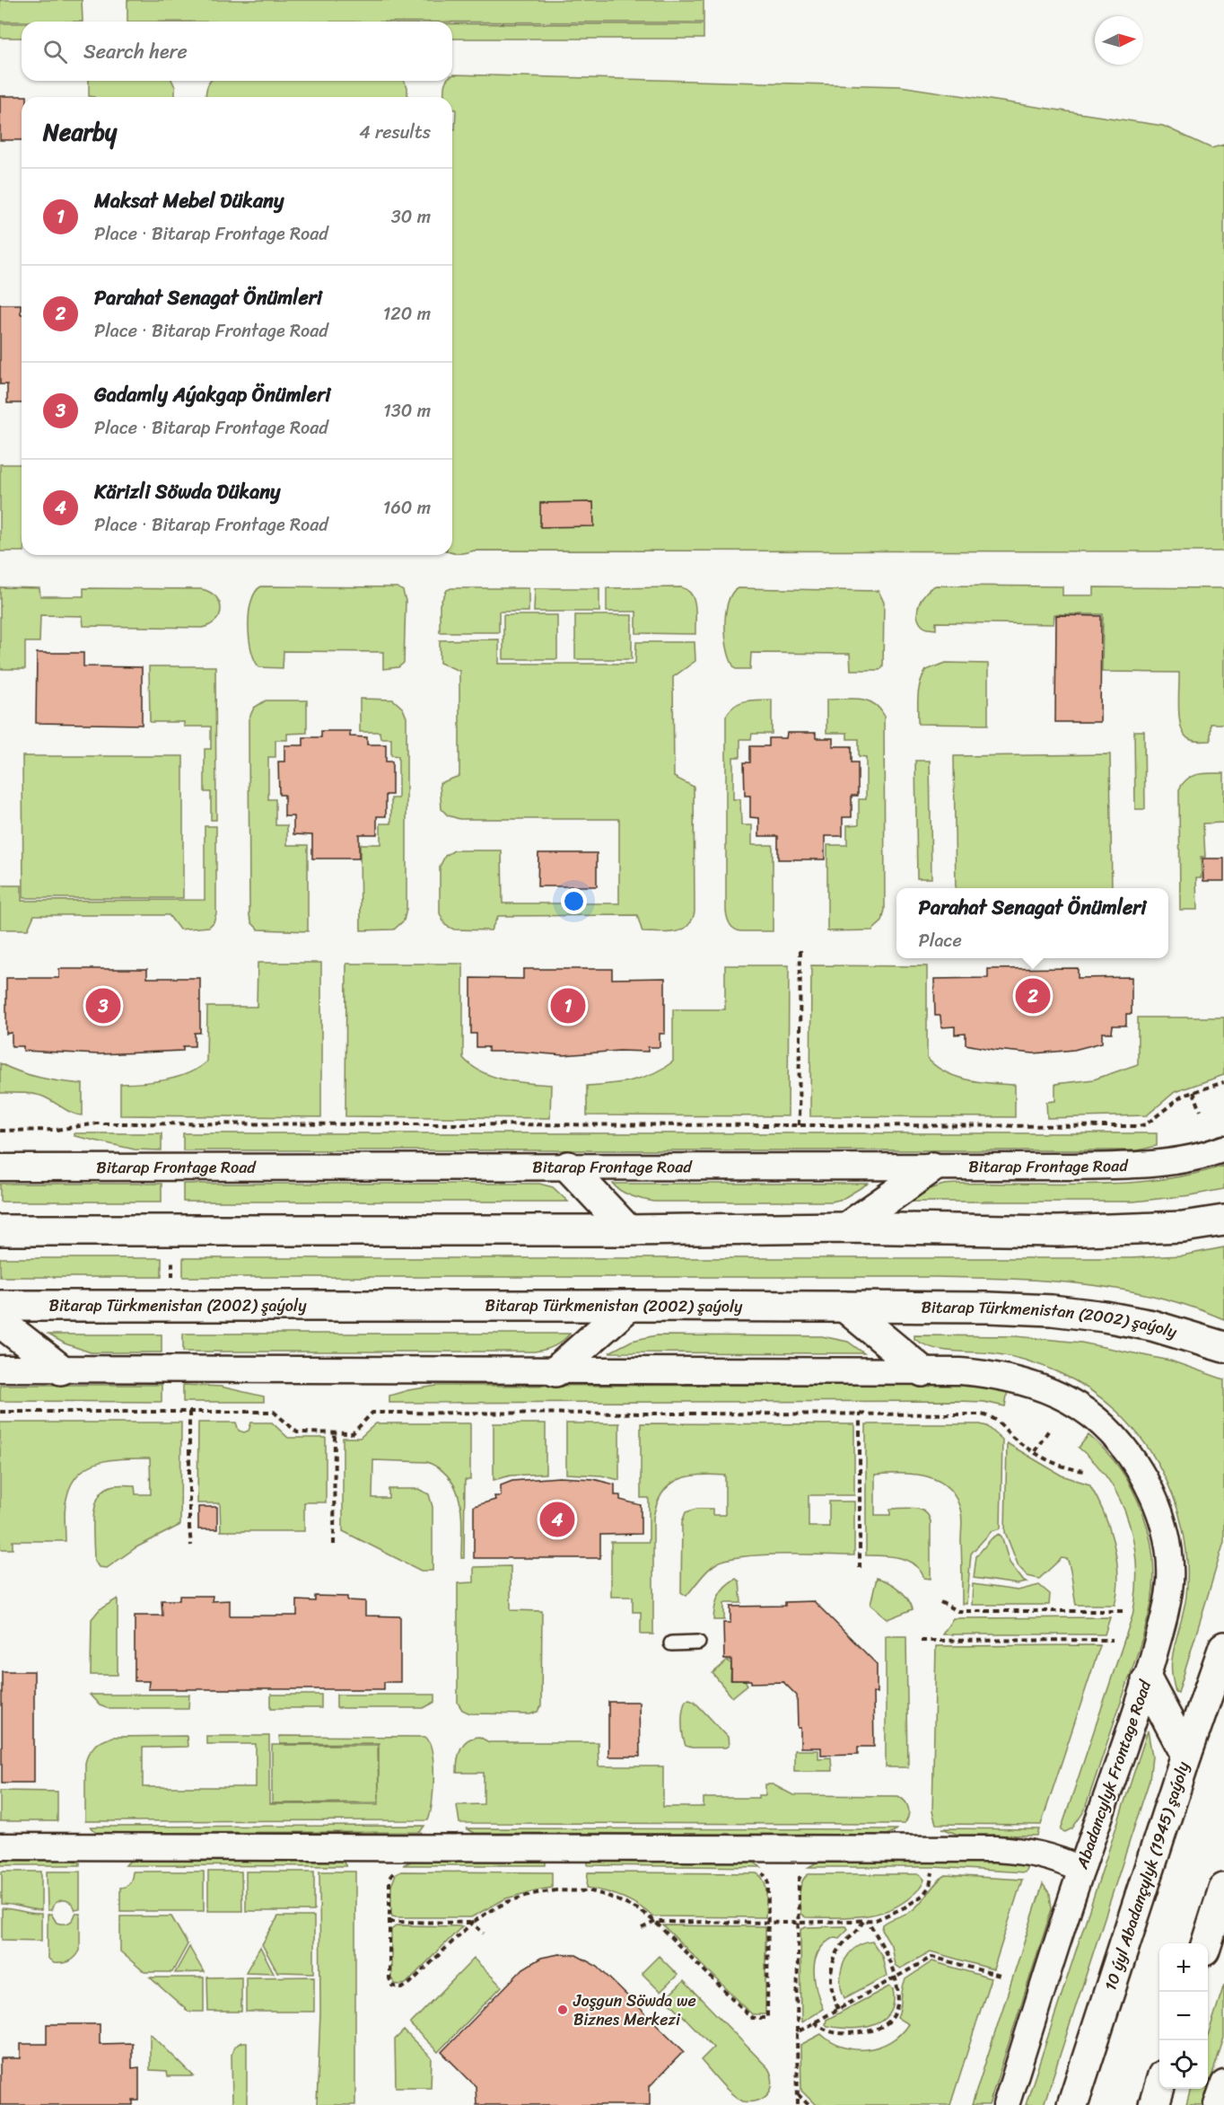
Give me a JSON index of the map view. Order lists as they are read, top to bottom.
{
  "streets": {
    "main road": ["Bitarap Türkmenistan (2002) şaýoly", "10 ýyl Abadançylyk (1945) şaýoly"],
    "street": ["Bitarap Frontage Road", "Abadancylyk Frontage Road"]
  },
  "places": ["Joşgun Söwda we Biznes Merkezi"],
  "north": "right",
  "page": {
    "search": "Search here",
    "heading": ["Nearby", "4 results"],
    "list": [
      {
        "mark": "1",
        "name": "Maksat Mebel Dükany",
        "note": "Place · Bitarap Frontage Road",
        "value": "30 m"
      },
      {
        "mark": "2",
        "name": "Parahat Senagat Önümleri",
        "note": "Place · Bitarap Frontage Road",
        "value": "120 m"
      },
      {
        "mark": "3",
        "name": "Gadamly Aýakgap Önümleri",
        "note": "Place · Bitarap Frontage Road",
        "value": "130 m"
      },
      {
        "mark": "4",
        "name": "Kärizli Söwda Dükany",
        "note": "Place · Bitarap Frontage Road",
        "value": "160 m"
      }
    ],
    "popup": ["Parahat Senagat Önümleri", "Place"],
    "pins": [
      "2",
      "1",
      "3",
      "4"
    ],
    "map_buttons": ["+", "−"]
  }
}
